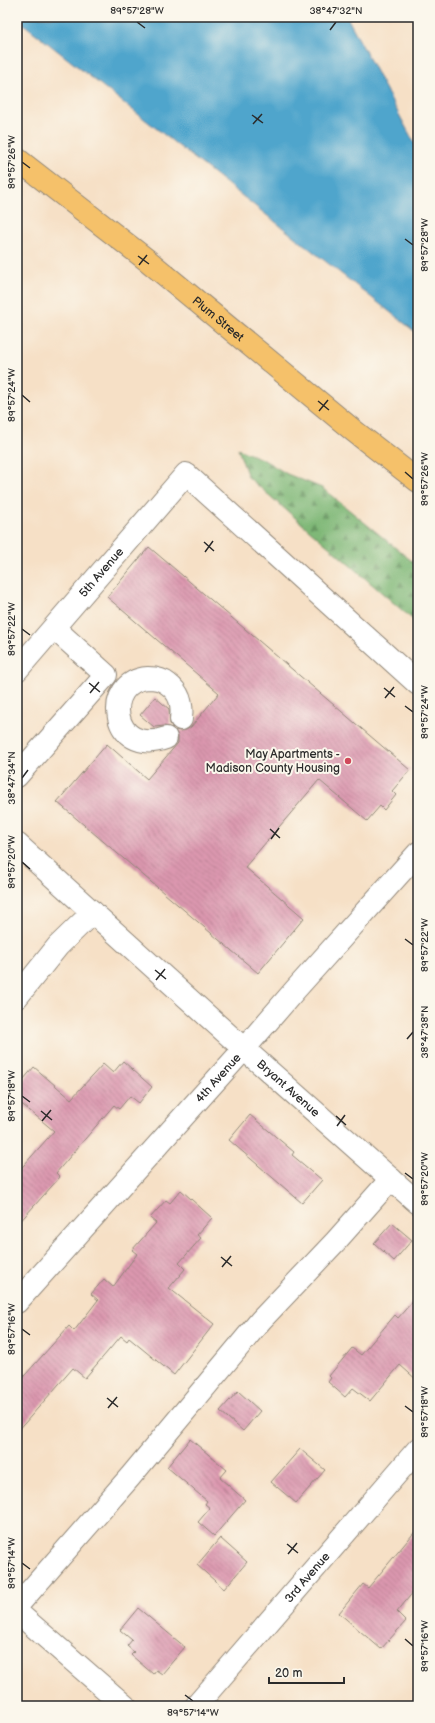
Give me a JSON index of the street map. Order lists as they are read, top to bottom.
{
  "streets": {
    "main road": ["Plum Street"],
    "street": [
      "5th Avenue",
      "4th Avenue",
      "Bryant Avenue",
      "3rd Avenue"
    ]
  },
  "crossings": [
    ["4th Avenue", "Bryant Avenue"]
  ],
  "places": ["May Apartments - Madison County Housing"],
  "scale_bar": "20 m",
  "coordinates": [
    "89°57'28\"W",
    "38°47'32\"N",
    "89°57'26\"W",
    "89°57'24\"W",
    "89°57'22\"W",
    "38°47'34\"N",
    "89°57'20\"W",
    "38°47'38\"N",
    "89°57'18\"W",
    "89°57'16\"W",
    "89°57'14\"W"
  ]
}
